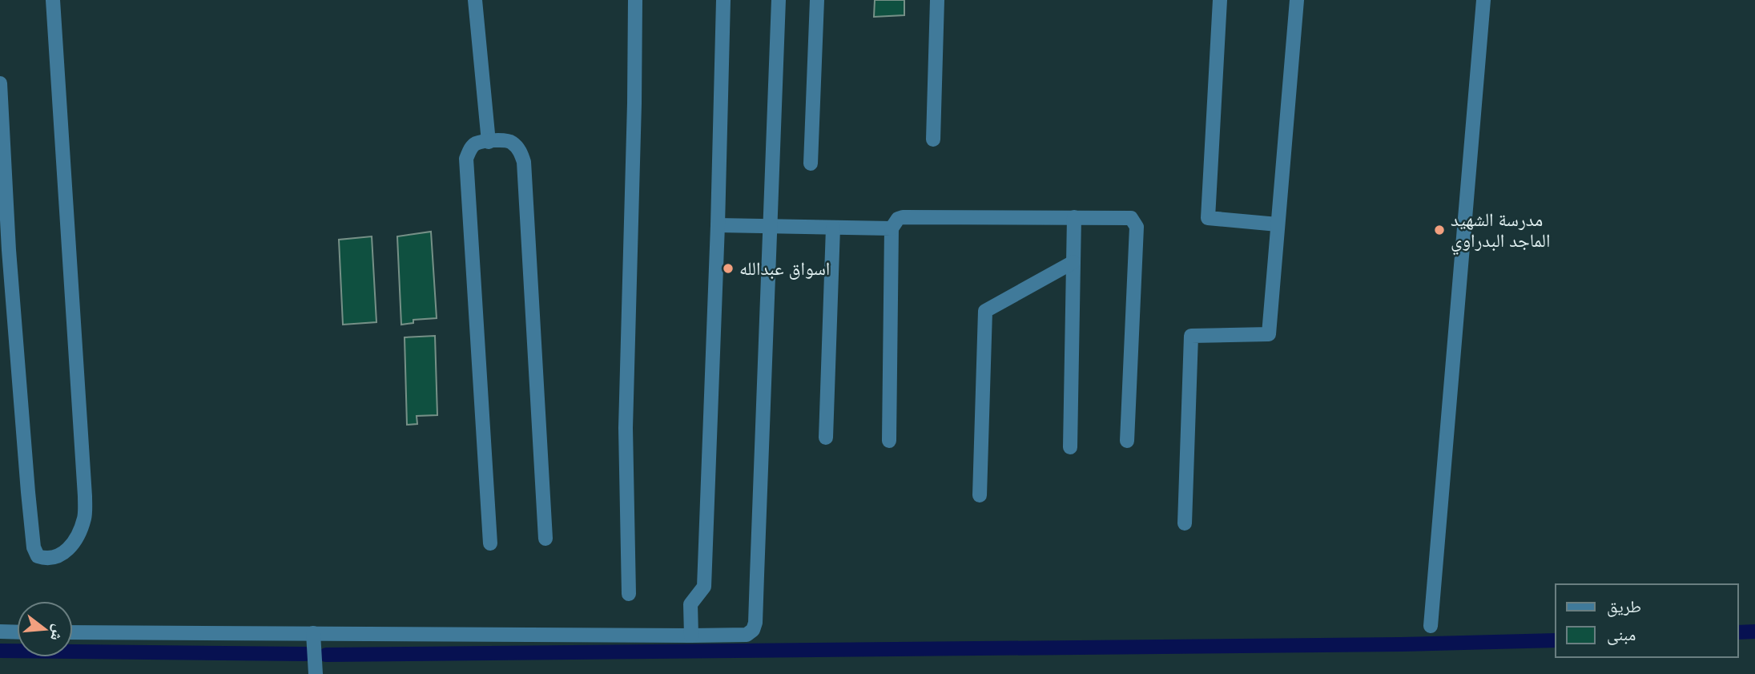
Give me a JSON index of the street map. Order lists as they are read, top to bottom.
{
  "places": ["مدرسة الشهيد الماجد البدراوي", "اسواق عبدالله"],
  "legend": ["طريق", "مبنى"],
  "north": "right"
}
